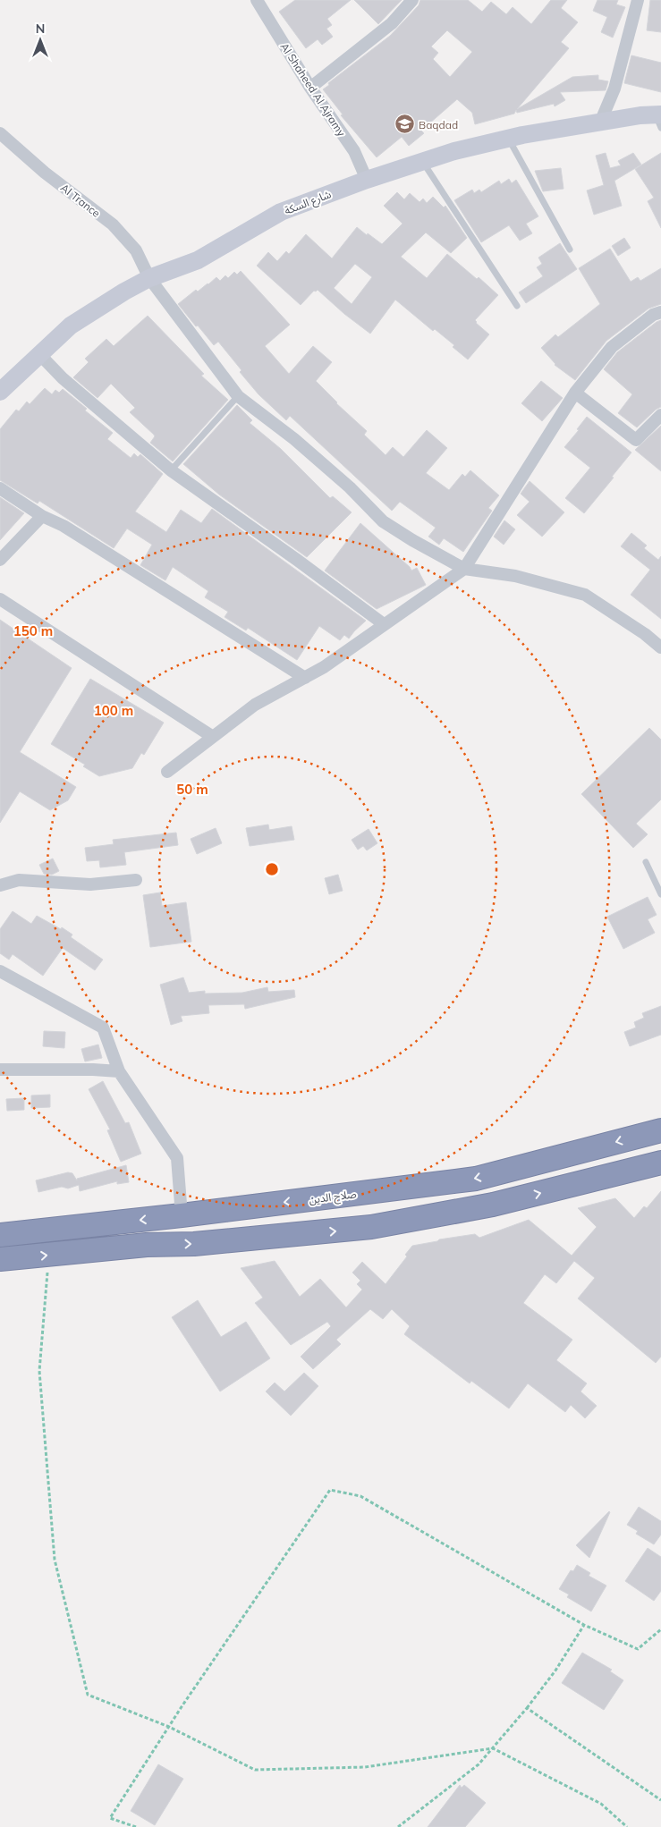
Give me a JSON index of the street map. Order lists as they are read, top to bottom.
{
  "streets": {
    "highway": ["صلاح الدين"],
    "street": ["Al Shaheed Al Ajramy", "Al Trance", "شارع السكة"]
  },
  "crossings": [
    ["Al Shaheed Al Ajramy", "شارع السكة"],
    ["Al Trance", "شارع السكة"]
  ],
  "places": {
    "school or university": ["Baqdad"]
  },
  "north": "top",
  "rings": ["150 m", "100 m", "50 m"]
}
